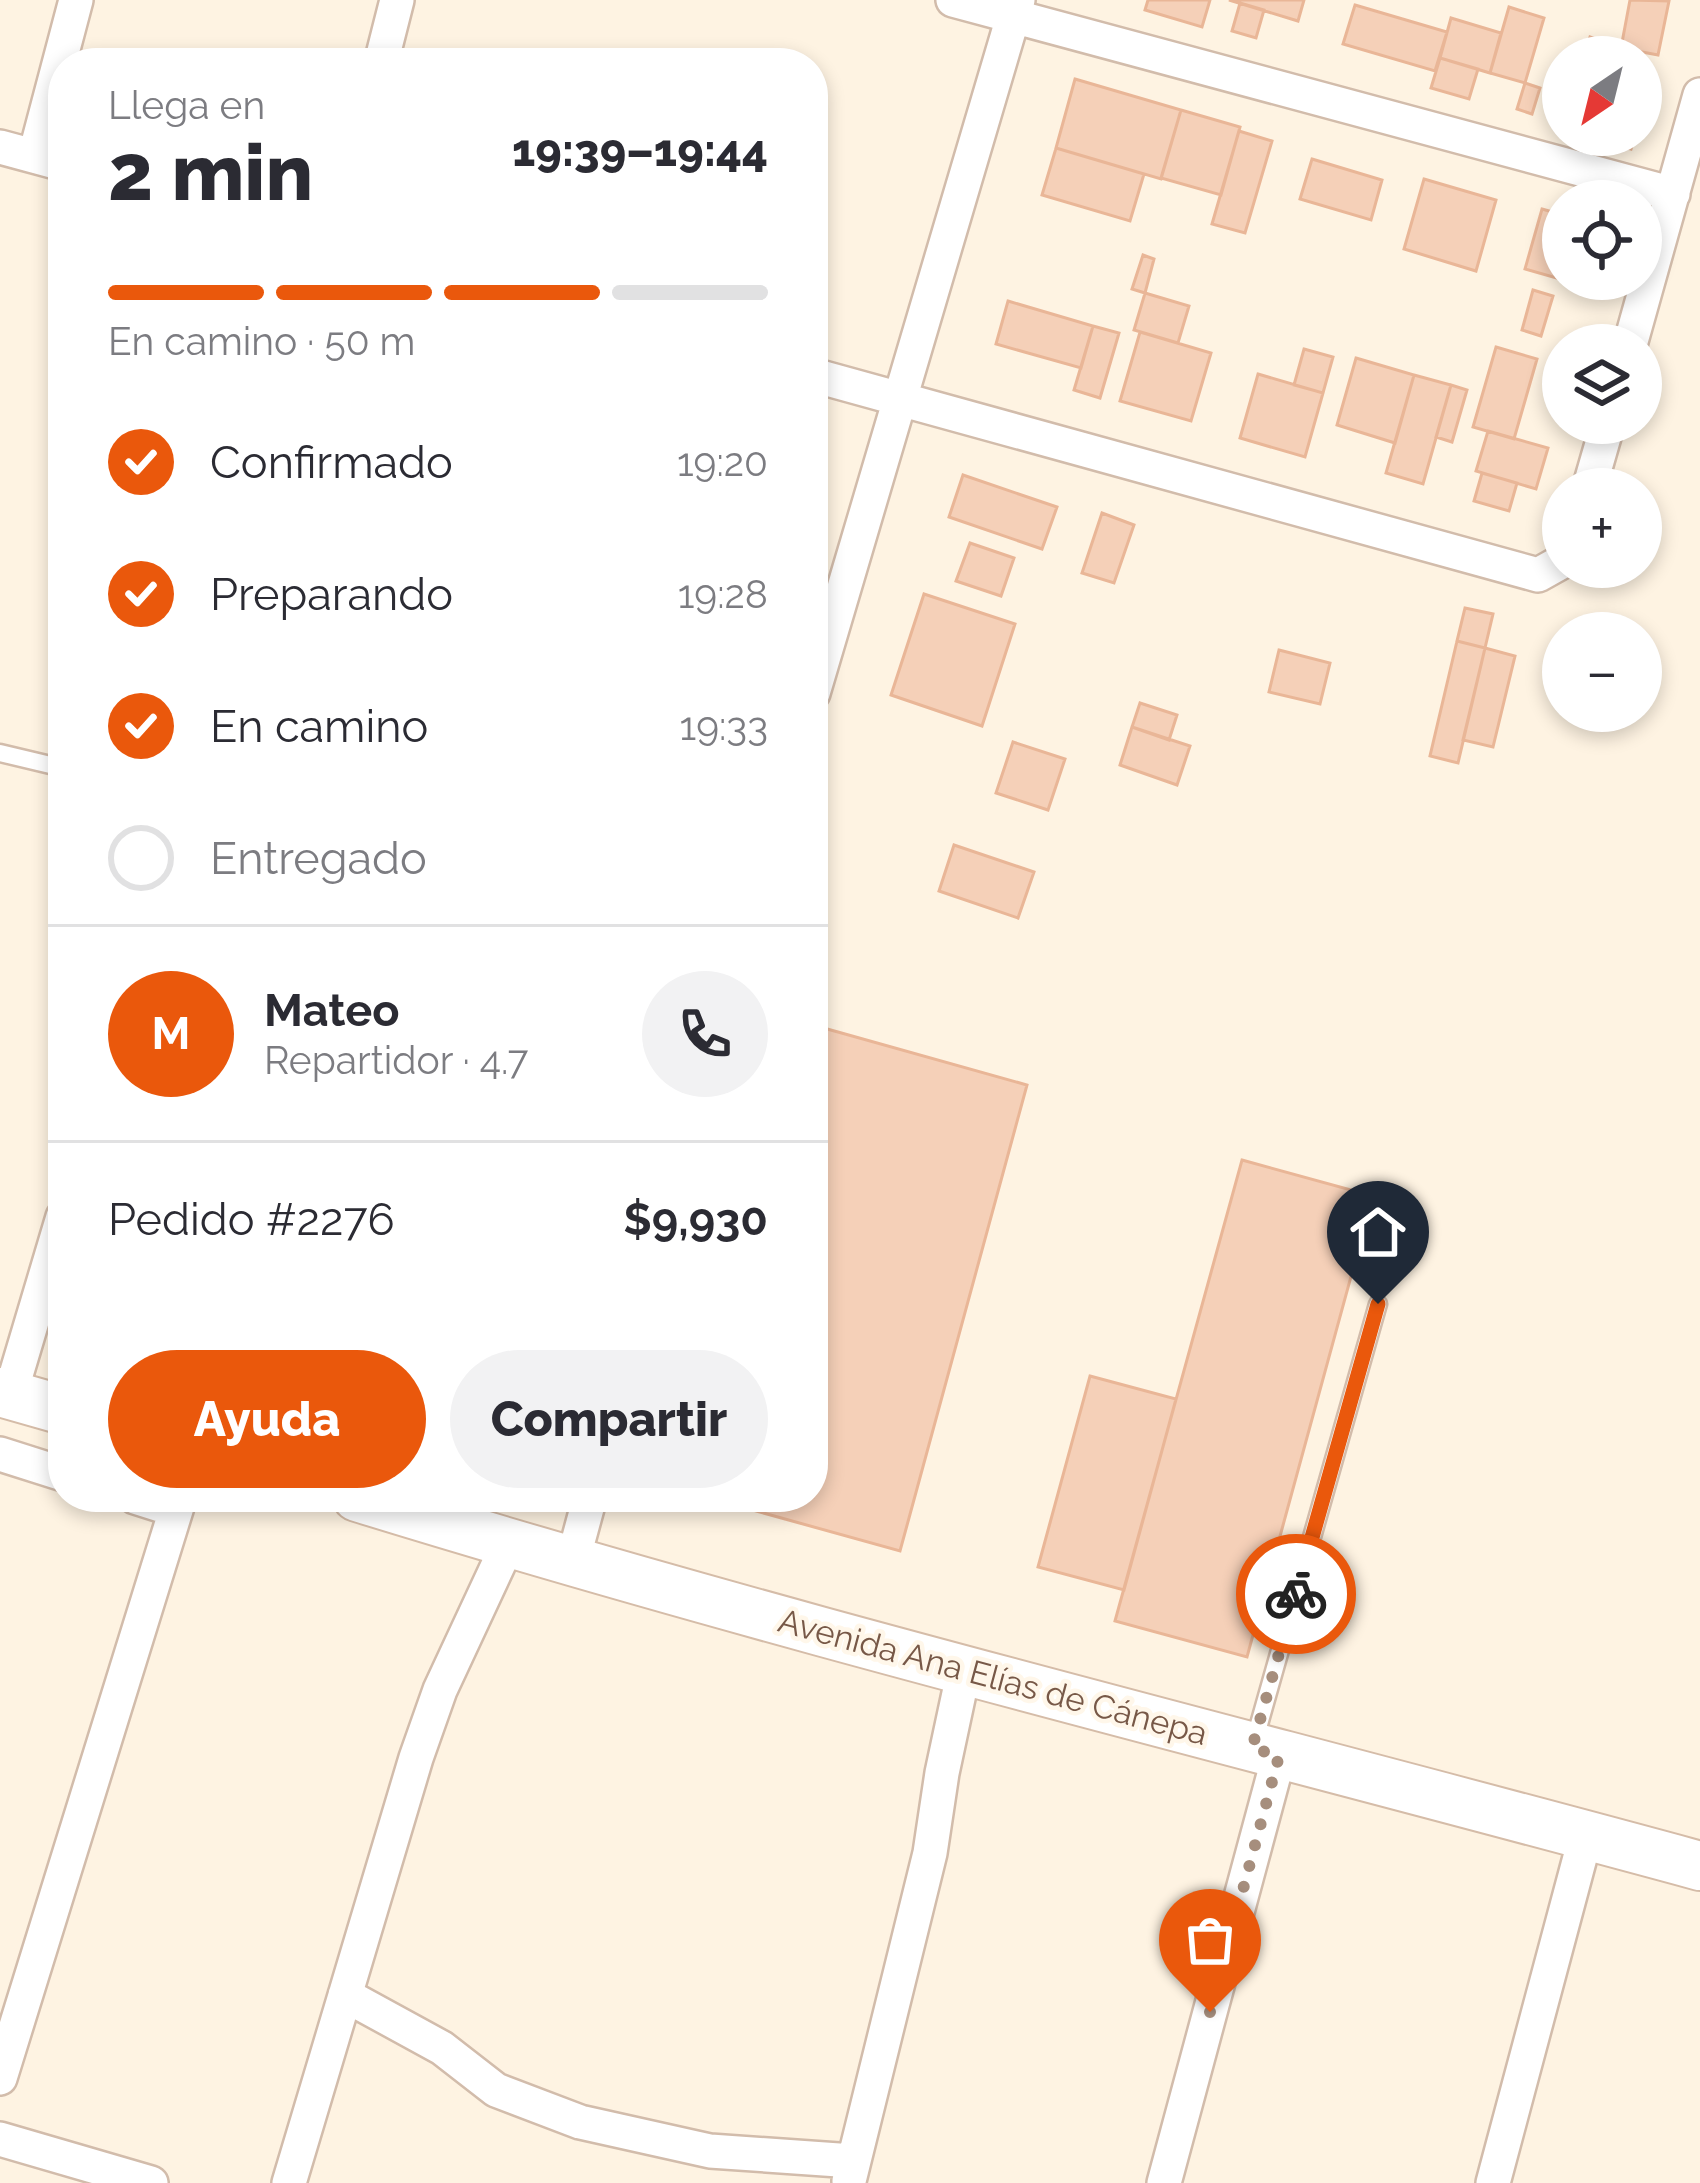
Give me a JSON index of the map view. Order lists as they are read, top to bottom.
{
  "streets": {
    "main road": ["Avenida Ana Elías de Cánepa"]
  },
  "north": "bottom left",
  "page": {
    "map_buttons": ["+", "−"],
    "heading": ["2 min", "Llega en", "19:39–19:44"],
    "panel": [
      "Mateo",
      "Repartidor · 4.7",
      "Pedido #2276",
      "$9,930"
    ],
    "bar": "En camino · 50 m",
    "list": [
      ["Confirmado", "19:20"],
      ["Preparando", "19:28"],
      ["En camino", "19:33"],
      "Entregado"
    ],
    "round": "M",
    "buttons": ["Ayuda", "Compartir"]
  }
}
